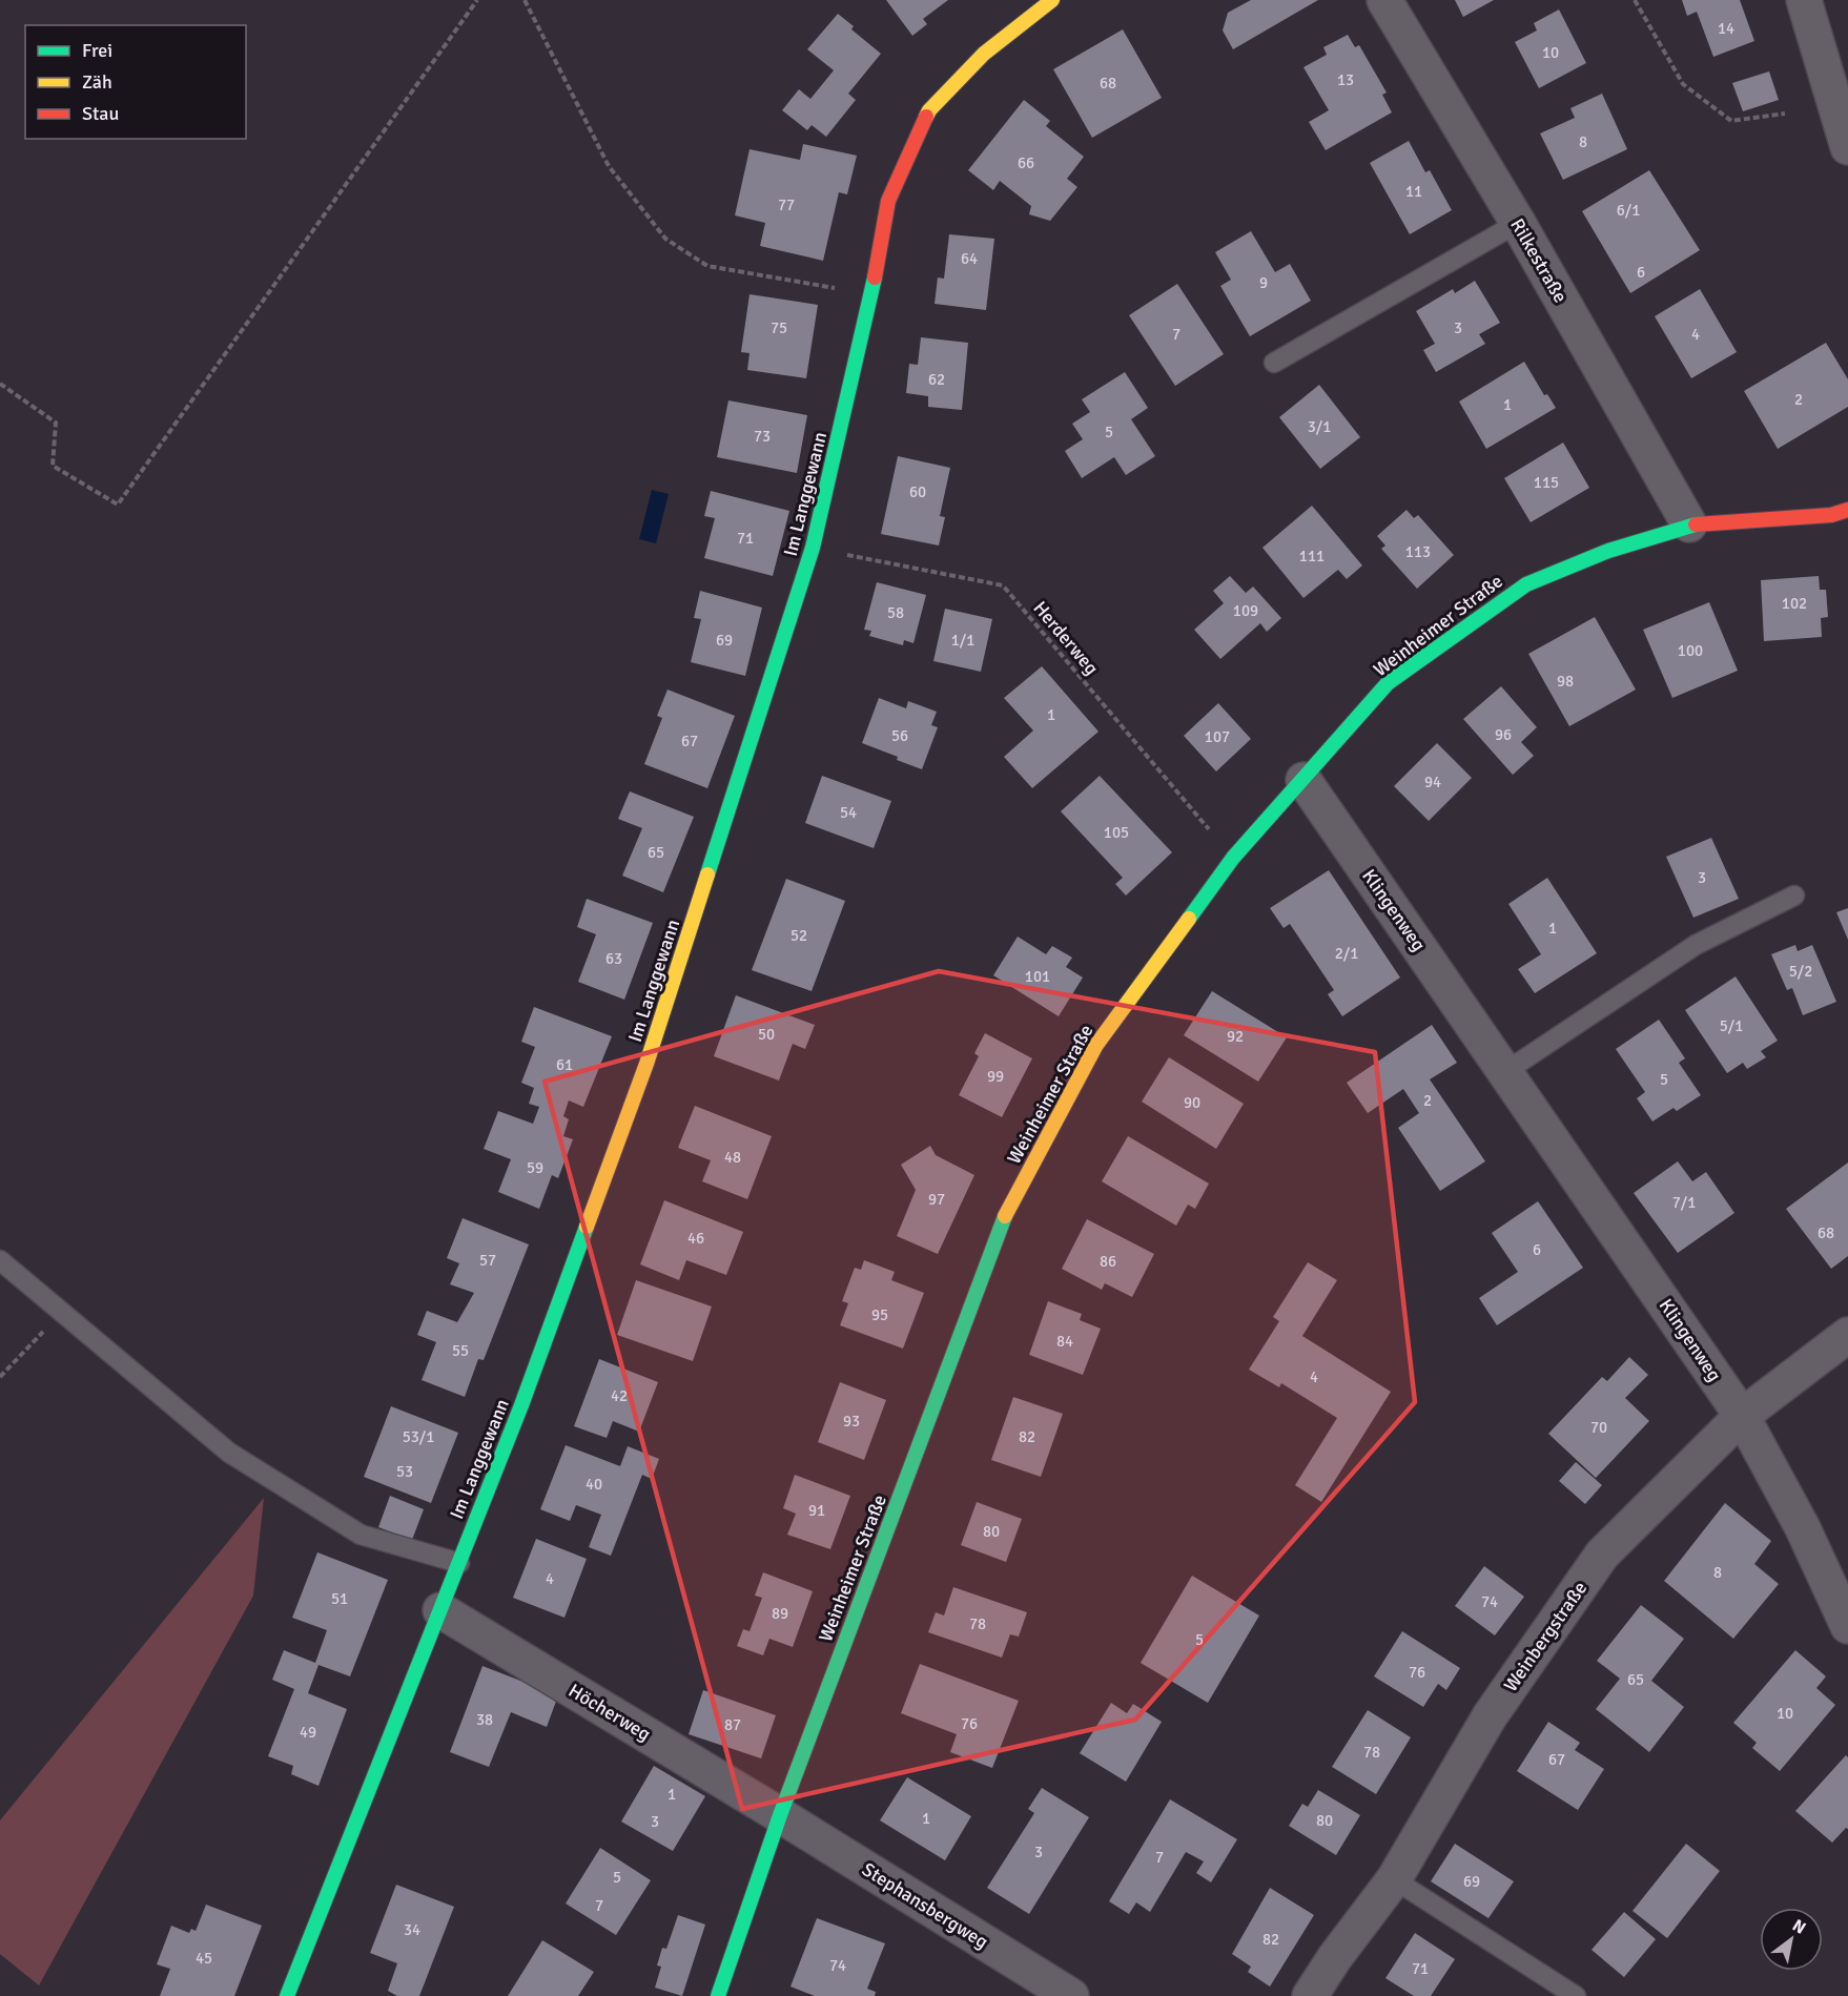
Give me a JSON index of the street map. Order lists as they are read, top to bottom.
{
  "streets": {
    "street": [
      "Rilkestraße",
      "Im Langgewann",
      "Weinheimer Straße",
      "Klingenweg",
      "Weinbergstraße",
      "Höcherweg",
      "Stephansbergweg"
    ],
    "path": ["Herderweg"]
  },
  "crossings": [
    ["Rilkestraße", "Weinheimer Straße"],
    ["Im Langgewann", "Herderweg"],
    ["Im Langgewann", "Höcherweg"],
    ["Weinheimer Straße", "Herderweg"],
    ["Weinheimer Straße", "Klingenweg"],
    ["Weinheimer Straße", "Höcherweg"],
    ["Weinheimer Straße", "Stephansbergweg"],
    ["Klingenweg", "Weinbergstraße"],
    ["Höcherweg", "Stephansbergweg"]
  ],
  "house_numbers": [
    "14",
    "10",
    "13",
    "68",
    "8",
    "66",
    "11",
    "77",
    "6/1",
    "64",
    "6",
    "9",
    "75",
    "3",
    "7",
    "4",
    "62",
    "2",
    "1",
    "3/1",
    "5",
    "73",
    "115",
    "60",
    "71",
    "113",
    "111",
    "102",
    "109",
    "58",
    "69",
    "1/1",
    "100",
    "98",
    "1",
    "96",
    "56",
    "107",
    "67",
    "94",
    "54",
    "105",
    "65",
    "3",
    "1",
    "52",
    "2/1",
    "63",
    "5/2",
    "101",
    "5/1",
    "50",
    "92",
    "61",
    "99",
    "5",
    "2",
    "90",
    "48",
    "59",
    "97",
    "7/1",
    "68",
    "46",
    "6",
    "57",
    "86",
    "95",
    "84",
    "55",
    "4",
    "42",
    "93",
    "70",
    "53/1",
    "82",
    "53",
    "40",
    "91",
    "80",
    "8",
    "4",
    "51",
    "74",
    "89",
    "78",
    "5",
    "76",
    "65",
    "10",
    "38",
    "76",
    "87",
    "49",
    "78",
    "67",
    "1",
    "1",
    "80",
    "3",
    "3",
    "7",
    "5",
    "69",
    "7",
    "34",
    "82",
    "45",
    "74",
    "71"
  ],
  "legend": ["Frei", "Zäh", "Stau"],
  "north": "top right"
}
